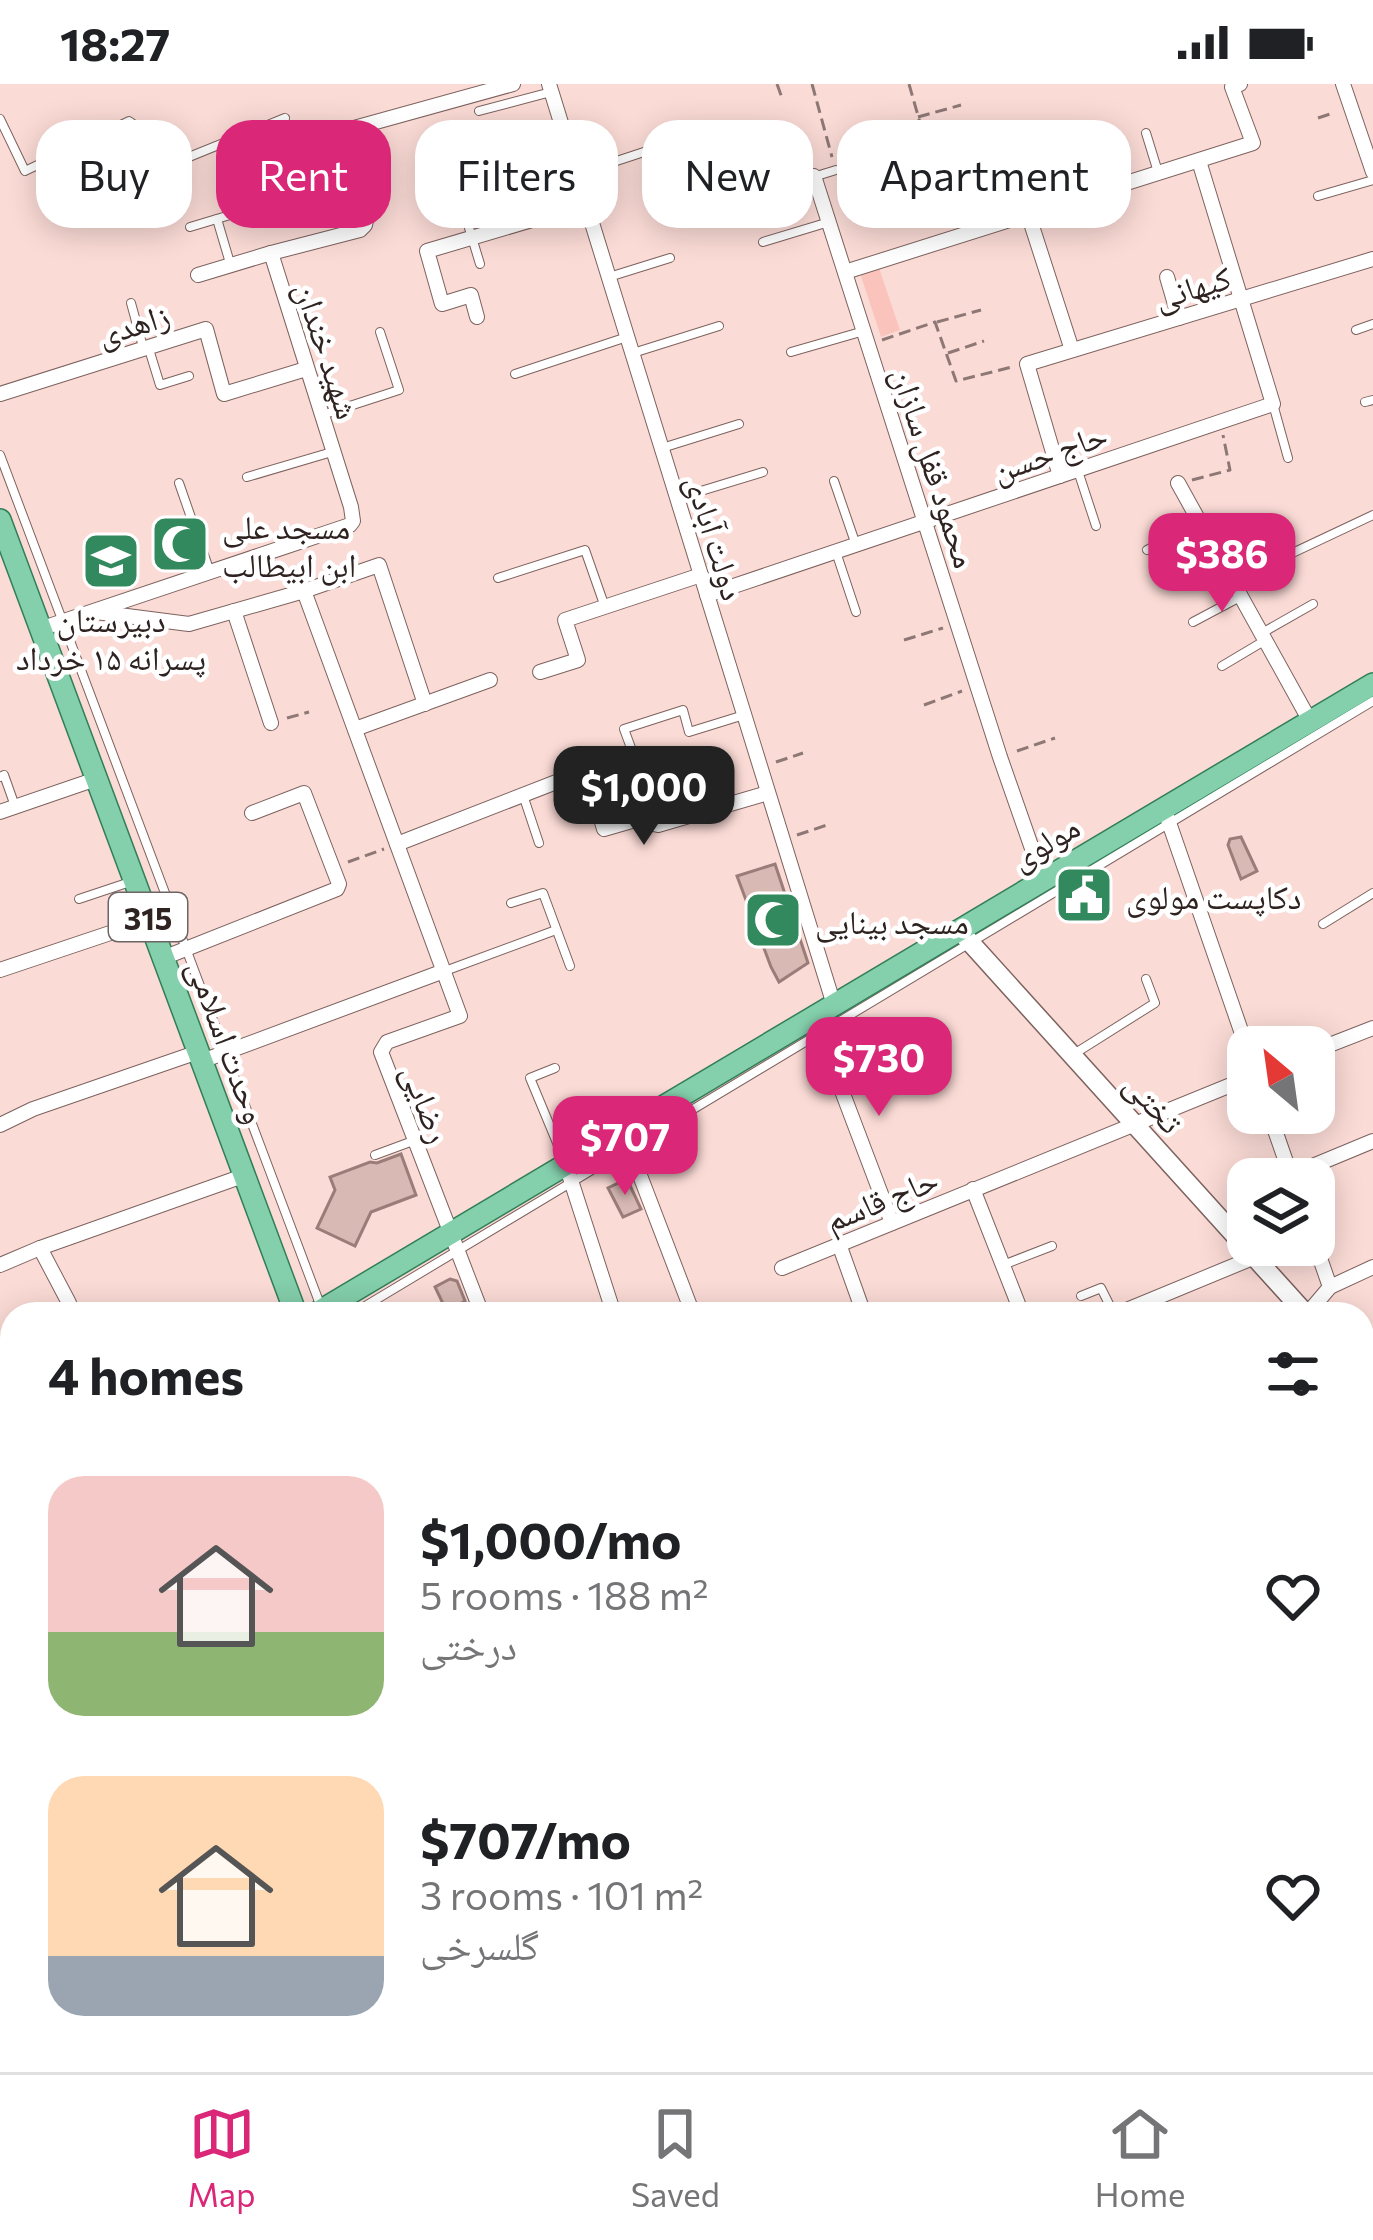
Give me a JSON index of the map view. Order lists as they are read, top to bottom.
{
  "streets": {
    "main road": [
      "مولوی",
      "315",
      "وحدت اسلامی",
      "تختی"
    ],
    "street": [
      "کیهانی",
      "زاهدی",
      "شهید خندان",
      "حاج حسن",
      "محمود قفل سازان",
      "دولت آبادی",
      "رضایی",
      "حاج قاسم"
    ]
  },
  "crossings": [
    ["زاهدی", "شهید خندان"],
    ["شهید خندان", "وحدت اسلامی"],
    ["حاج حسن", "محمود قفل سازان"],
    ["حاج حسن", "دولت آبادی"],
    ["محمود قفل سازان", "مولوی"],
    ["دولت آبادی", "مولوی"],
    ["مولوی", "تختی"],
    ["مولوی", "رضایی"],
    ["تختی", "حاج قاسم"]
  ],
  "places": {
    "mosque": ["مسجد علی ابن ابیطالب", "مسجد بینایی"],
    "school or university": ["دبیرستان پسرانه ۱۵ خرداد"],
    "public building": ["دکاپست مولوی"]
  },
  "north": "top left",
  "page": {
    "status": "18:27",
    "chip": [
      "Buy",
      "Rent",
      "Filters",
      "New",
      "Apartment"
    ],
    "price": [
      "$386",
      "$1,000",
      "$730",
      "$707"
    ],
    "heading": "4 homes",
    "list": [
      {
        "name": "$1,000/mo",
        "note": "5 rooms · 188 m² · درختی"
      },
      {
        "name": "$707/mo",
        "note": "3 rooms · 101 m² · گلسرخی"
      }
    ],
    "tabs": ["Map", "Saved", "Home"]
  }
}
